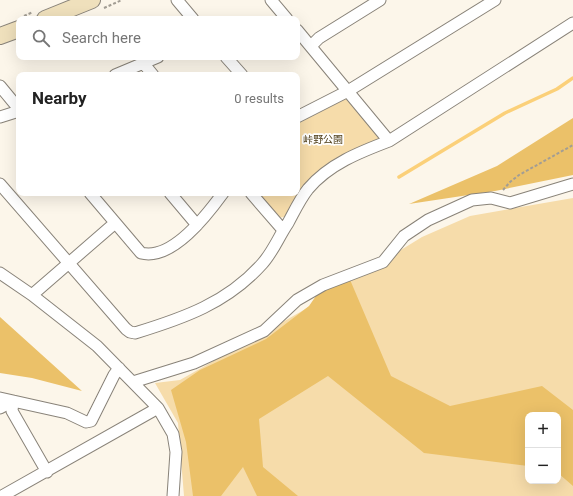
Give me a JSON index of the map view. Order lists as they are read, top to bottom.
{
  "parks": ["峠野公園"],
  "page": {
    "search": "Search here",
    "heading": ["Nearby", "0 results"],
    "map_buttons": ["+", "−"]
  }
}
